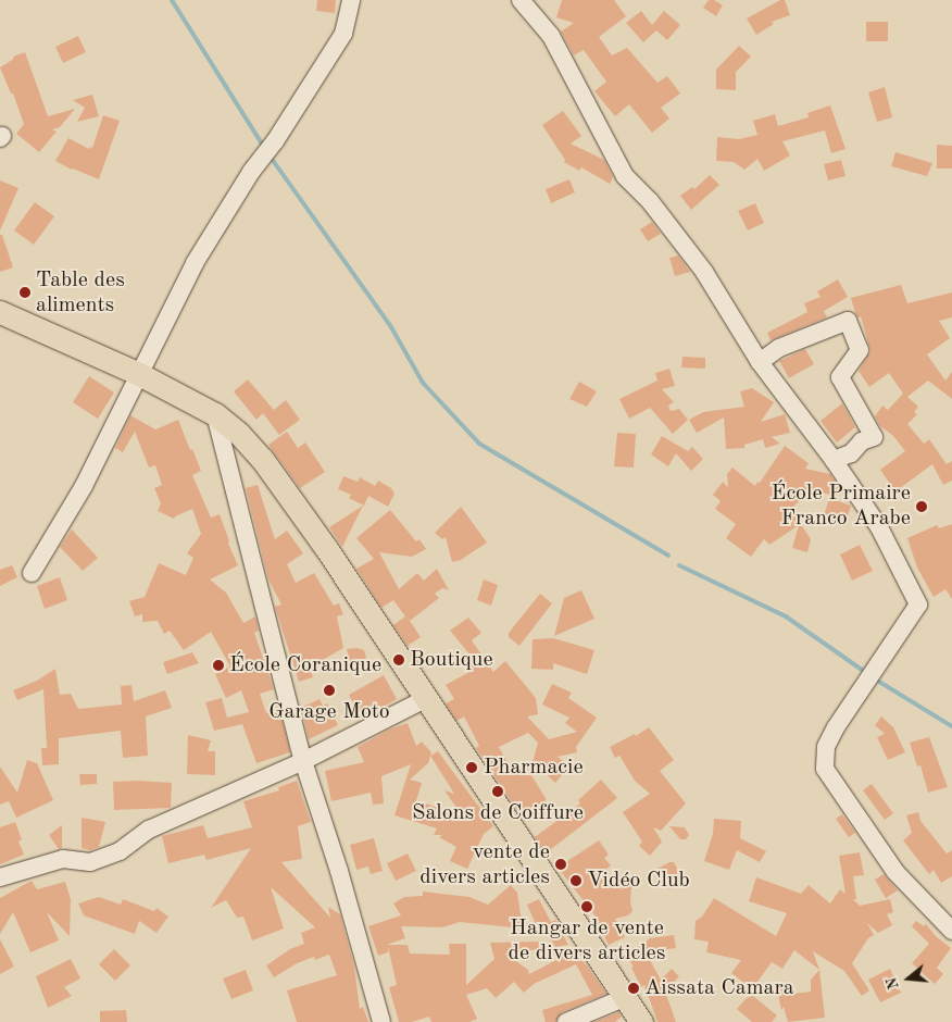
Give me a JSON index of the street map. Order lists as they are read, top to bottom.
{
  "places": [
    "Table des aliments",
    "École Primaire Franco Arabe",
    "Boutique",
    "École Coranique",
    "Garage Moto",
    "Pharmacie",
    "Salons de Coiffure",
    "vente de divers articles",
    "Vidéo Club",
    "Hangar de vente de divers articles",
    "Aissata Camara"
  ],
  "north": "left"
}
